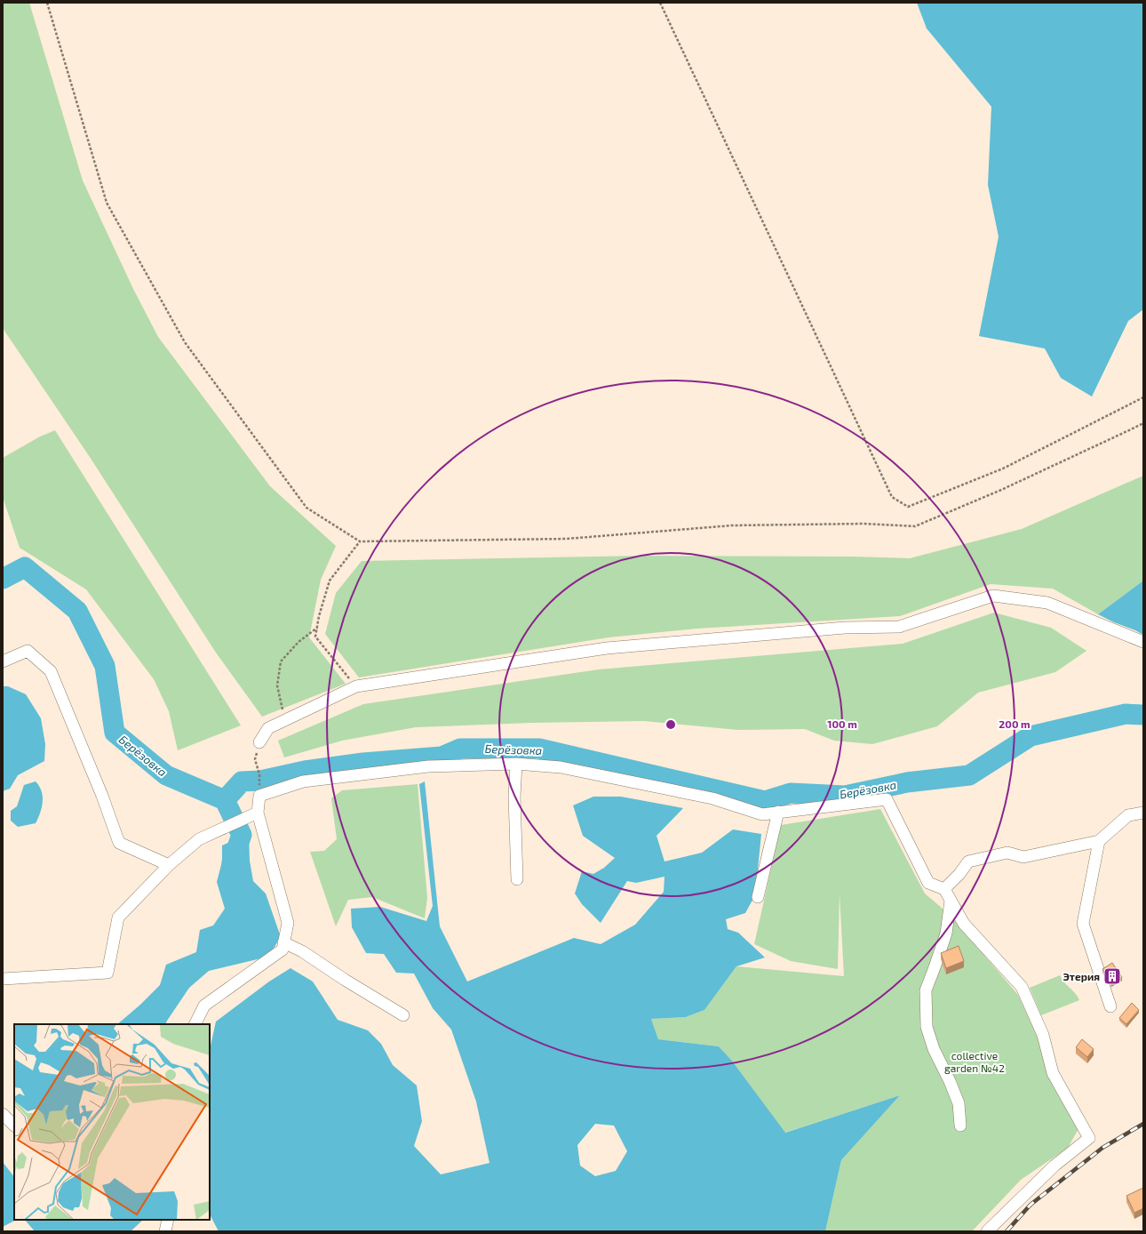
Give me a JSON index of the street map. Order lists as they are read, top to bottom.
{
  "water": ["Берёзовка"],
  "parks": ["collective garden №42"],
  "places": {
    "building": ["Этерия"]
  },
  "rings": ["100 m", "200 m"]
}
